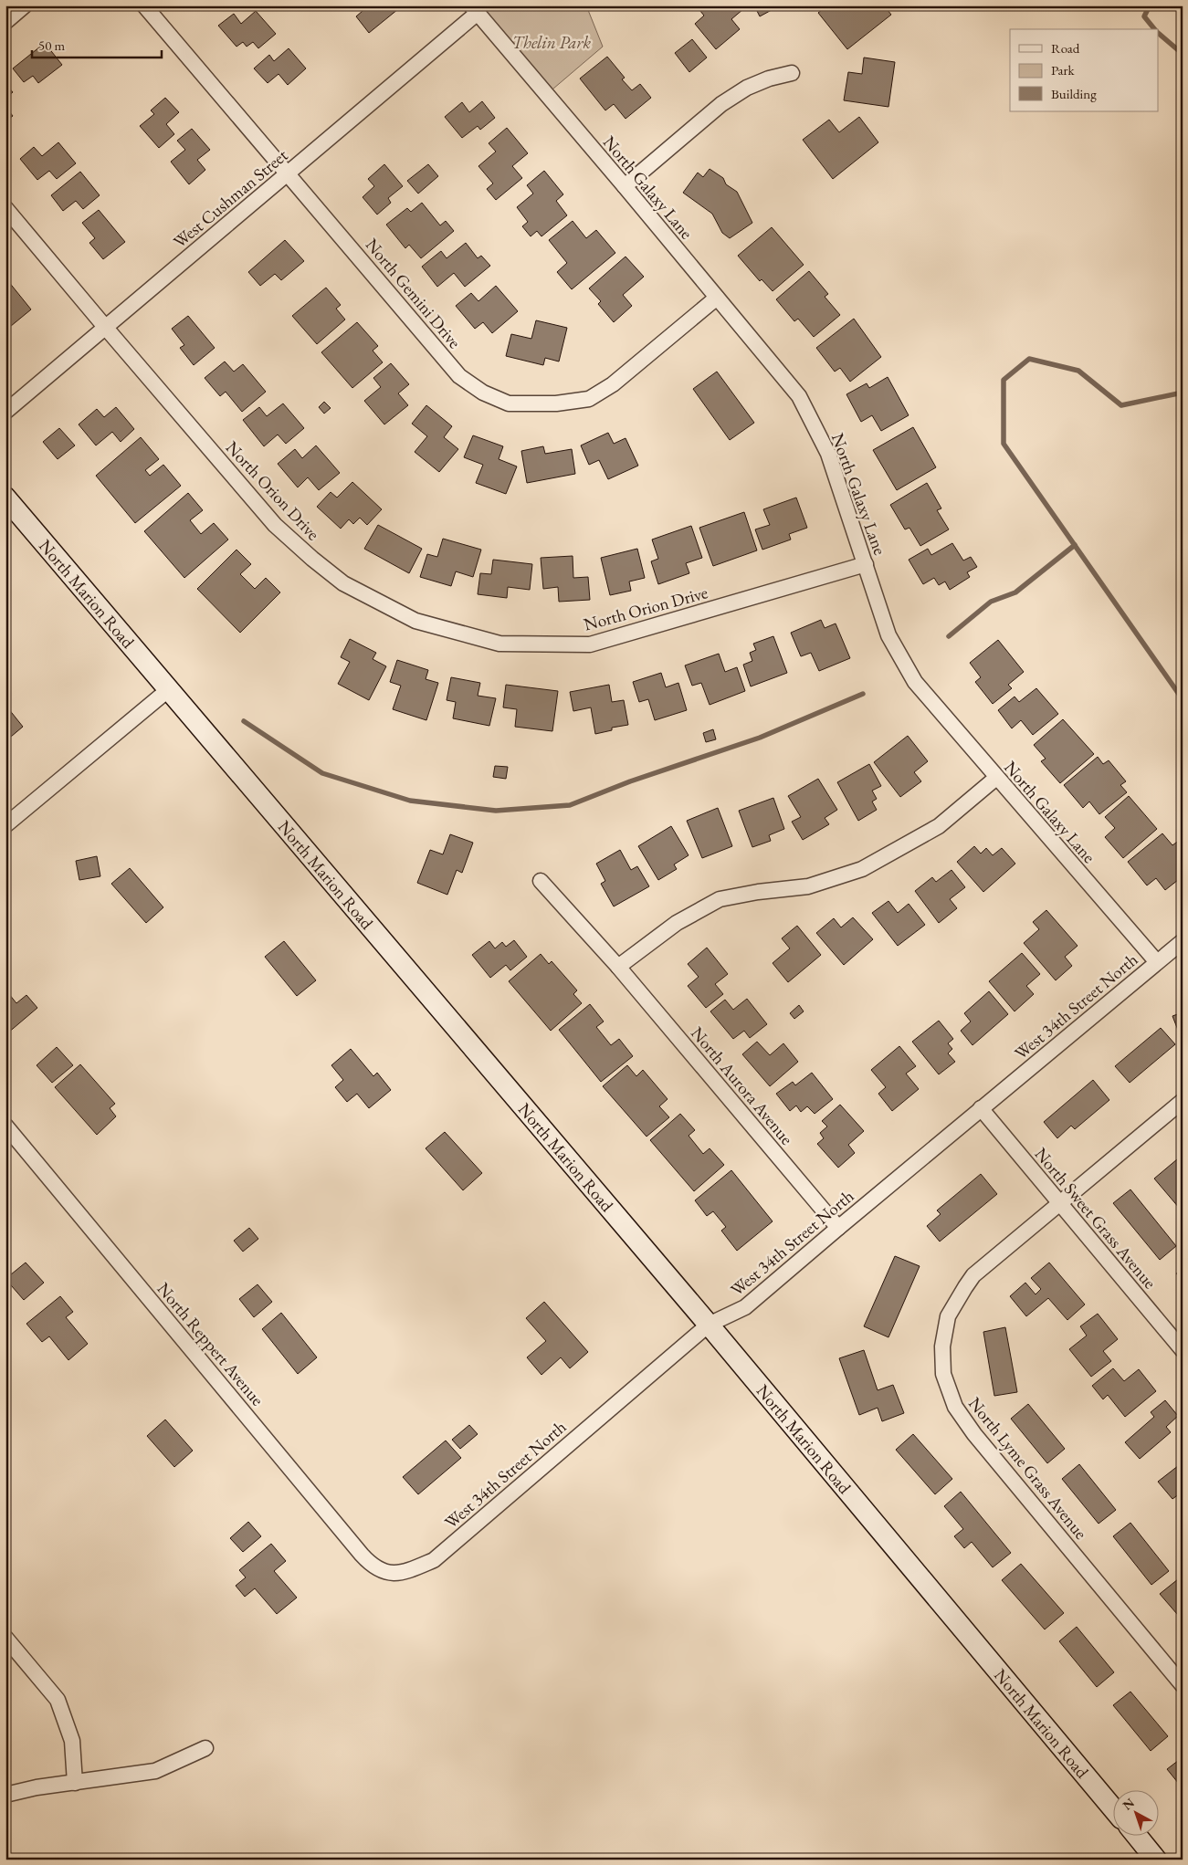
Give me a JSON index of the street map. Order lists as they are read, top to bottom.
{
  "streets": {
    "main road": ["North Marion Road"],
    "street": [
      "North Galaxy Lane",
      "West Cushman Street",
      "North Gemini Drive",
      "North Orion Drive",
      "West 34th Street North",
      "North Aurora Avenue",
      "North Sweet Grass Avenue",
      "North Reppert Avenue",
      "North Lyme Grass Avenue"
    ]
  },
  "crossings": [
    ["North Galaxy Lane", "West Cushman Street"],
    ["North Galaxy Lane", "North Gemini Drive"],
    ["North Galaxy Lane", "North Orion Drive"],
    ["North Galaxy Lane", "West 34th Street North"],
    ["West Cushman Street", "North Gemini Drive"],
    ["West Cushman Street", "North Orion Drive"],
    ["North Marion Road", "West 34th Street North"],
    ["West 34th Street North", "North Aurora Avenue"],
    ["West 34th Street North", "North Sweet Grass Avenue"],
    ["West 34th Street North", "North Reppert Avenue"],
    ["North Sweet Grass Avenue", "North Lyme Grass Avenue"]
  ],
  "parks": ["Thelin Park"],
  "legend": ["Road", "Park", "Building"],
  "scale_bar": "50 m",
  "north": "top left"
}
